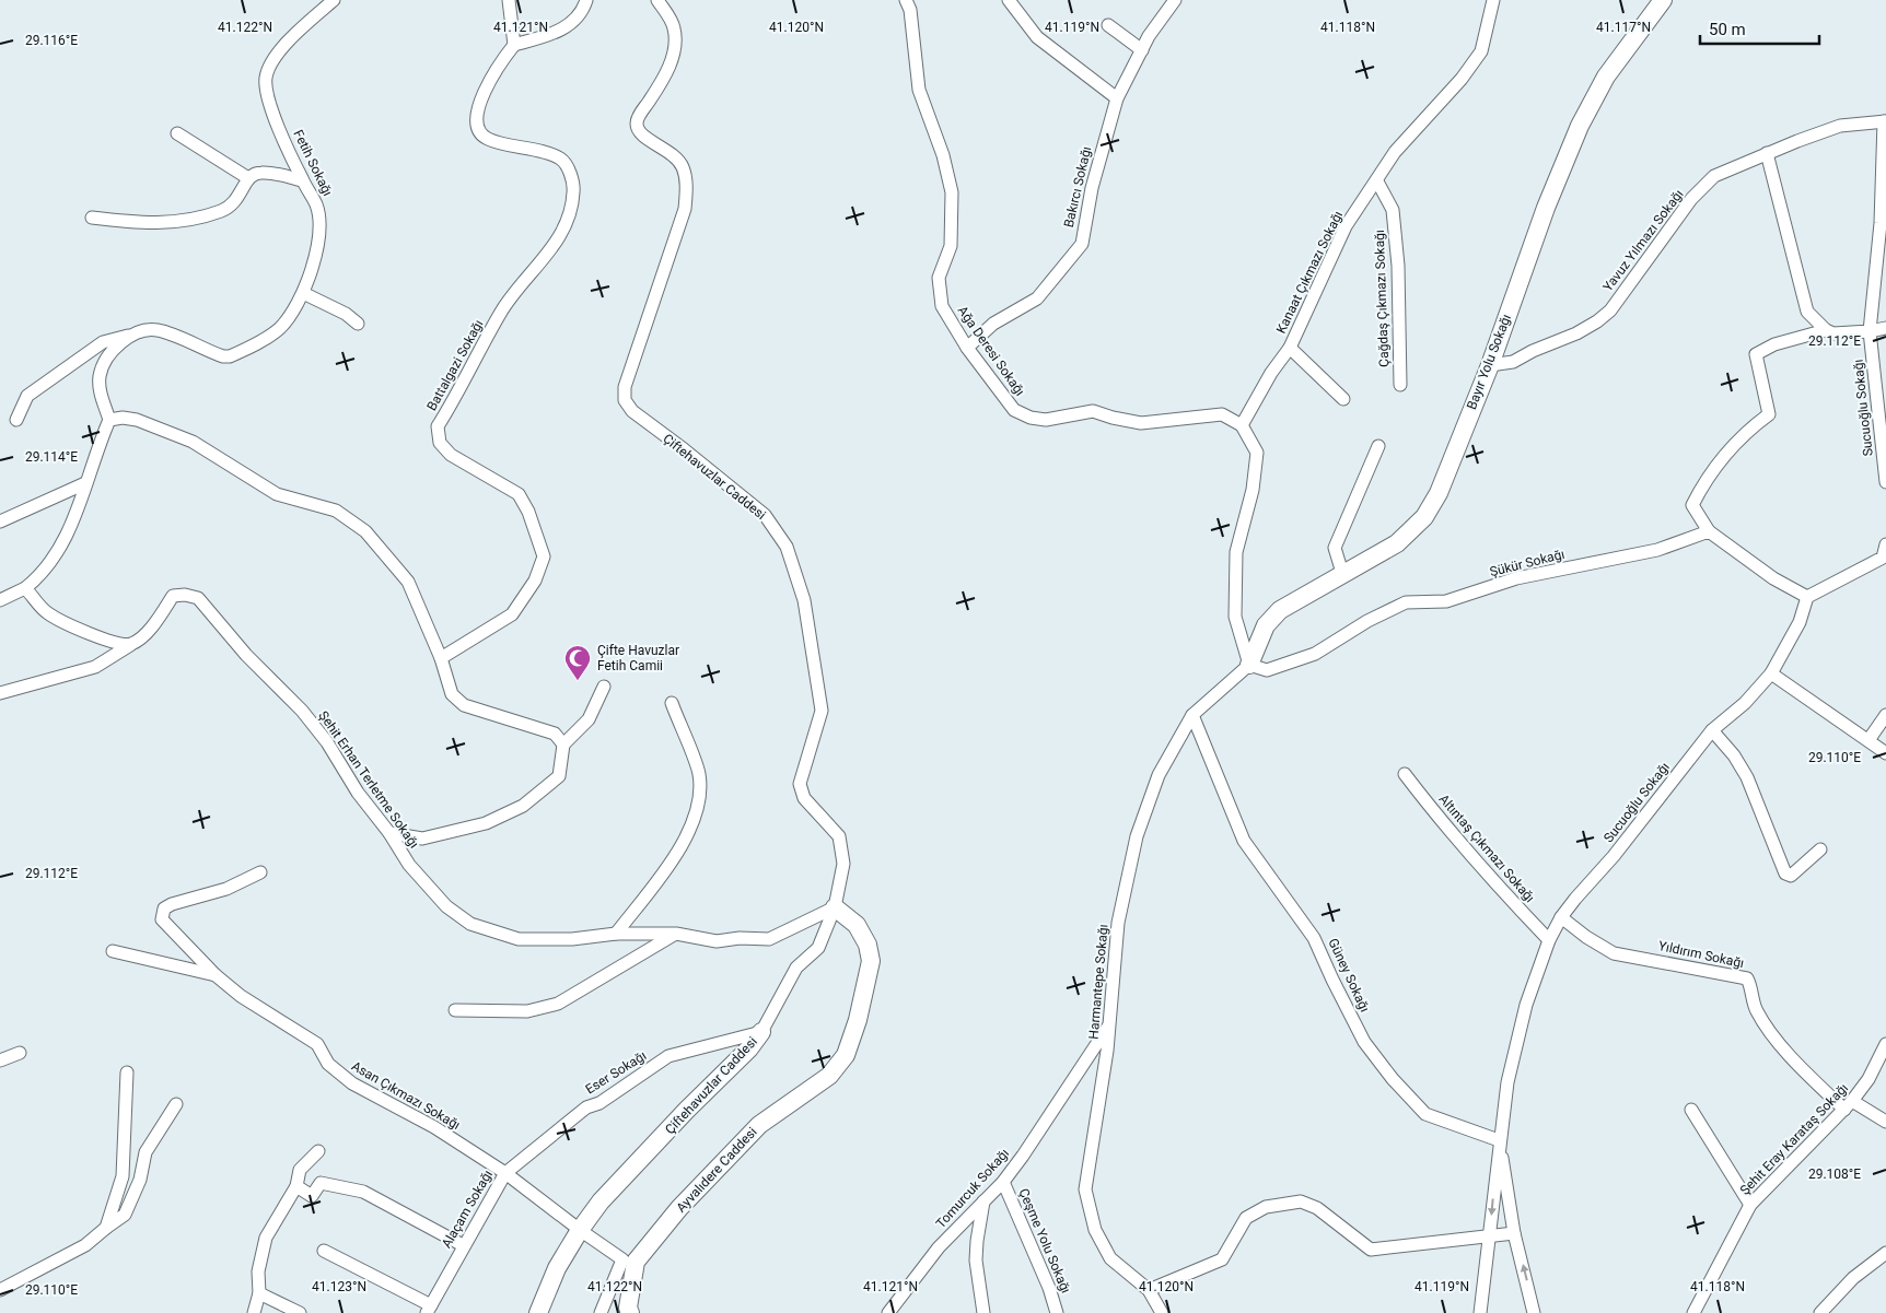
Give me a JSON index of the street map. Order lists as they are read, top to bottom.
{
  "streets": {
    "street": [
      "Fetih Sokağı",
      "Bakırcı Sokağı",
      "Yavuz Yılmazı Sokağı",
      "Kanaat Çıkmazı Sokağı",
      "Çağdaş Çıkmazı Sokağı",
      "Ağa Deresi Sokağı",
      "Bayır Yolu Sokağı",
      "Battalgazi Sokağı",
      "Sucuoğlu Sokağı",
      "Çiftehavuzlar Caddesi",
      "Şükür Sokağı",
      "Şehit Erhan Terletme Sokağı",
      "Altıntaş Çıkmazı Sokağı",
      "Yıldırım Sokağı",
      "Güney Sokağı",
      "Harmantepe Sokağı",
      "Eser Sokağı",
      "Asan Çıkmazı Sokağı",
      "Şehit Eray Karataş Sokağı",
      "Ayvalıdere Caddesi",
      "Tomurcuk Sokağı",
      "Alaçam Sokağı",
      "Çeşme Yolu Sokağı"
    ]
  },
  "crossings": [
    ["Bakırcı Sokağı", "Ağa Deresi Sokağı"],
    ["Yavuz Yılmazı Sokağı", "Bayır Yolu Sokağı"],
    ["Yavuz Yılmazı Sokağı", "Sucuoğlu Sokağı"],
    ["Kanaat Çıkmazı Sokağı", "Çağdaş Çıkmazı Sokağı"],
    ["Kanaat Çıkmazı Sokağı", "Ağa Deresi Sokağı"],
    ["Bayır Yolu Sokağı", "Şükür Sokağı"],
    ["Bayır Yolu Sokağı", "Harmantepe Sokağı"],
    ["Sucuoğlu Sokağı", "Altıntaş Çıkmazı Sokağı"],
    ["Sucuoğlu Sokağı", "Yıldırım Sokağı"],
    ["Sucuoğlu Sokağı", "Güney Sokağı"],
    ["Çiftehavuzlar Caddesi", "Şehit Erhan Terletme Sokağı"],
    ["Çiftehavuzlar Caddesi", "Eser Sokağı"],
    ["Çiftehavuzlar Caddesi", "Ayvalıdere Caddesi"],
    ["Çiftehavuzlar Caddesi", "Alaçam Sokağı"],
    ["Şükür Sokağı", "Harmantepe Sokağı"],
    ["Şehit Erhan Terletme Sokağı", "Ayvalıdere Caddesi"],
    ["Yıldırım Sokağı", "Şehit Eray Karataş Sokağı"],
    ["Güney Sokağı", "Harmantepe Sokağı"],
    ["Harmantepe Sokağı", "Tomurcuk Sokağı"],
    ["Eser Sokağı", "Asan Çıkmazı Sokağı"],
    ["Eser Sokağı", "Alaçam Sokağı"],
    ["Asan Çıkmazı Sokağı", "Alaçam Sokağı"],
    ["Ayvalıdere Caddesi", "Alaçam Sokağı"],
    ["Tomurcuk Sokağı", "Çeşme Yolu Sokağı"]
  ],
  "places": {
    "mosque": ["Çifte Havuzlar Fetih Camii"]
  },
  "scale_bar": "50 m",
  "coordinates": [
    "41.122°N",
    "41.121°N",
    "41.120°N",
    "41.119°N",
    "41.118°N",
    "41.117°N",
    "29.116°E",
    "29.112°E",
    "29.114°E",
    "29.110°E",
    "29.108°E",
    "41.123°N"
  ]
}
